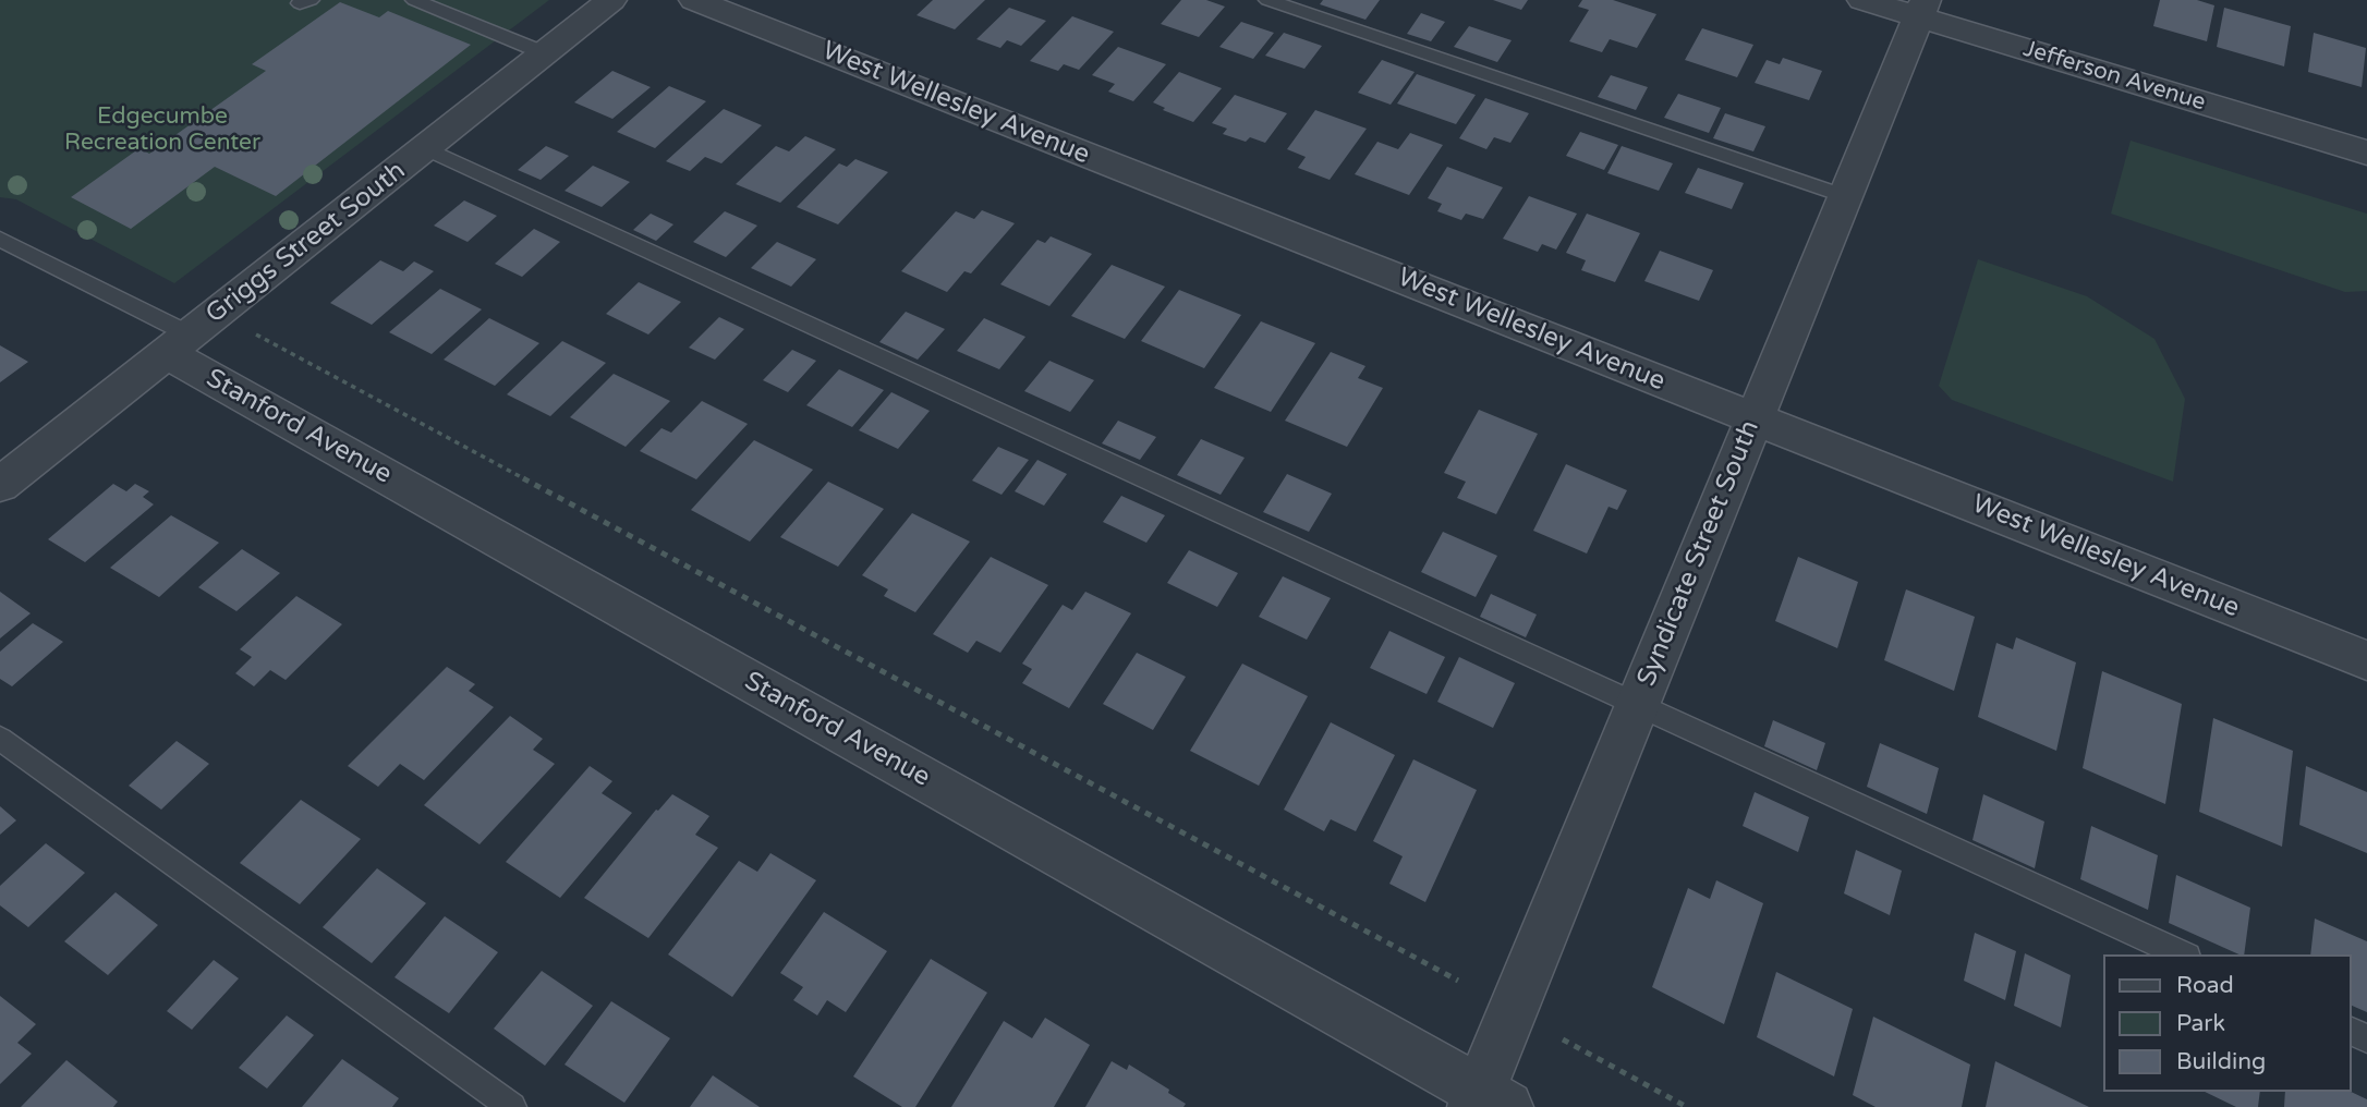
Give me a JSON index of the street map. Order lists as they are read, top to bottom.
{
  "streets": {
    "street": [
      "Jefferson Avenue",
      "West Wellesley Avenue",
      "Griggs Street South",
      "Stanford Avenue",
      "Syndicate Street South"
    ]
  },
  "crossings": [
    ["Jefferson Avenue", "Syndicate Street South"],
    ["West Wellesley Avenue", "Syndicate Street South"],
    ["Griggs Street South", "Stanford Avenue"],
    ["Stanford Avenue", "Syndicate Street South"]
  ],
  "parks": ["Edgecumbe Recreation Center"],
  "legend": ["Road", "Park", "Building"]
}
